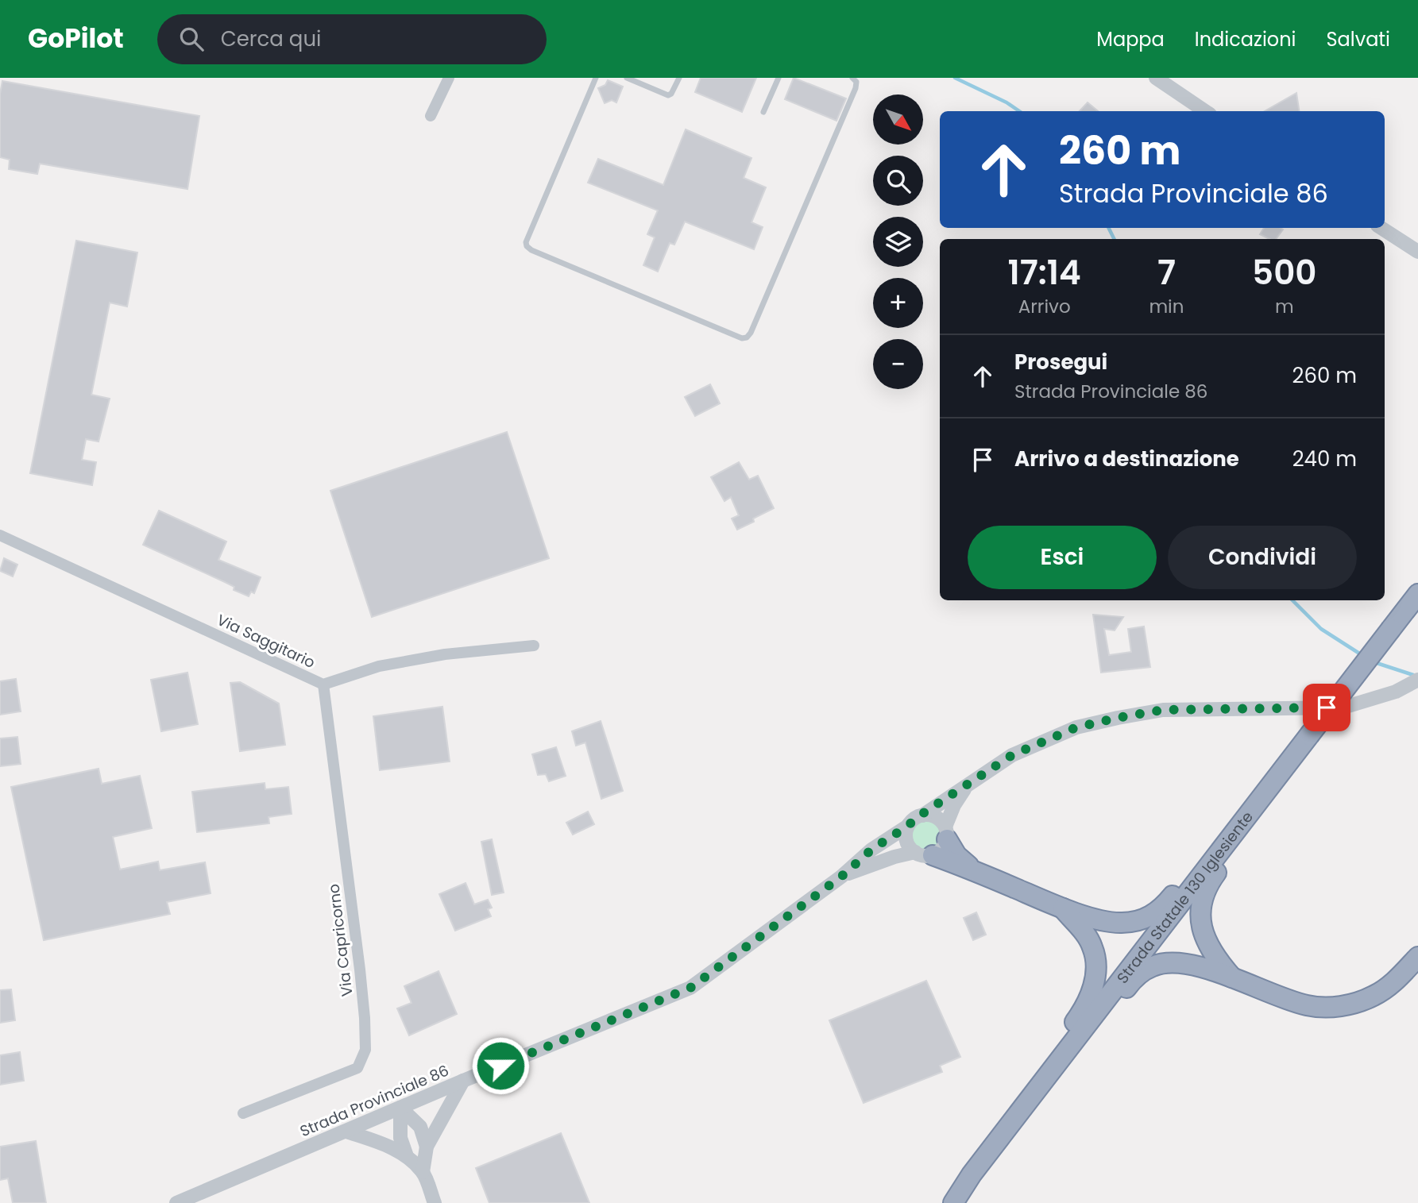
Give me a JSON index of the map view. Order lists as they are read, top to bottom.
{
  "streets": {
    "highway": ["Strada Statale 130 Iglesiente"],
    "street": ["Via Saggitario", "Via Capricorno", "Strada Provinciale 86"]
  },
  "crossings": [
    ["Via Saggitario", "Via Capricorno"]
  ],
  "north": "bottom right",
  "page": {
    "header": "GoPilot",
    "search": "Cerca qui",
    "nav": ["Mappa", "Indicazioni", "Salvati"],
    "map_buttons": ["+", "−"],
    "turn": ["260 m", "Strada Provinciale 86"],
    "eta": [
      "17:14",
      "Arrivo",
      "7",
      "min",
      "500",
      "m"
    ],
    "list": [
      {
        "name": "Prosegui",
        "note": "Strada Provinciale 86",
        "value": "260 m"
      },
      {
        "name": "Arrivo a destinazione",
        "value": "240 m"
      }
    ],
    "buttons": ["Esci", "Condividi"]
  }
}
